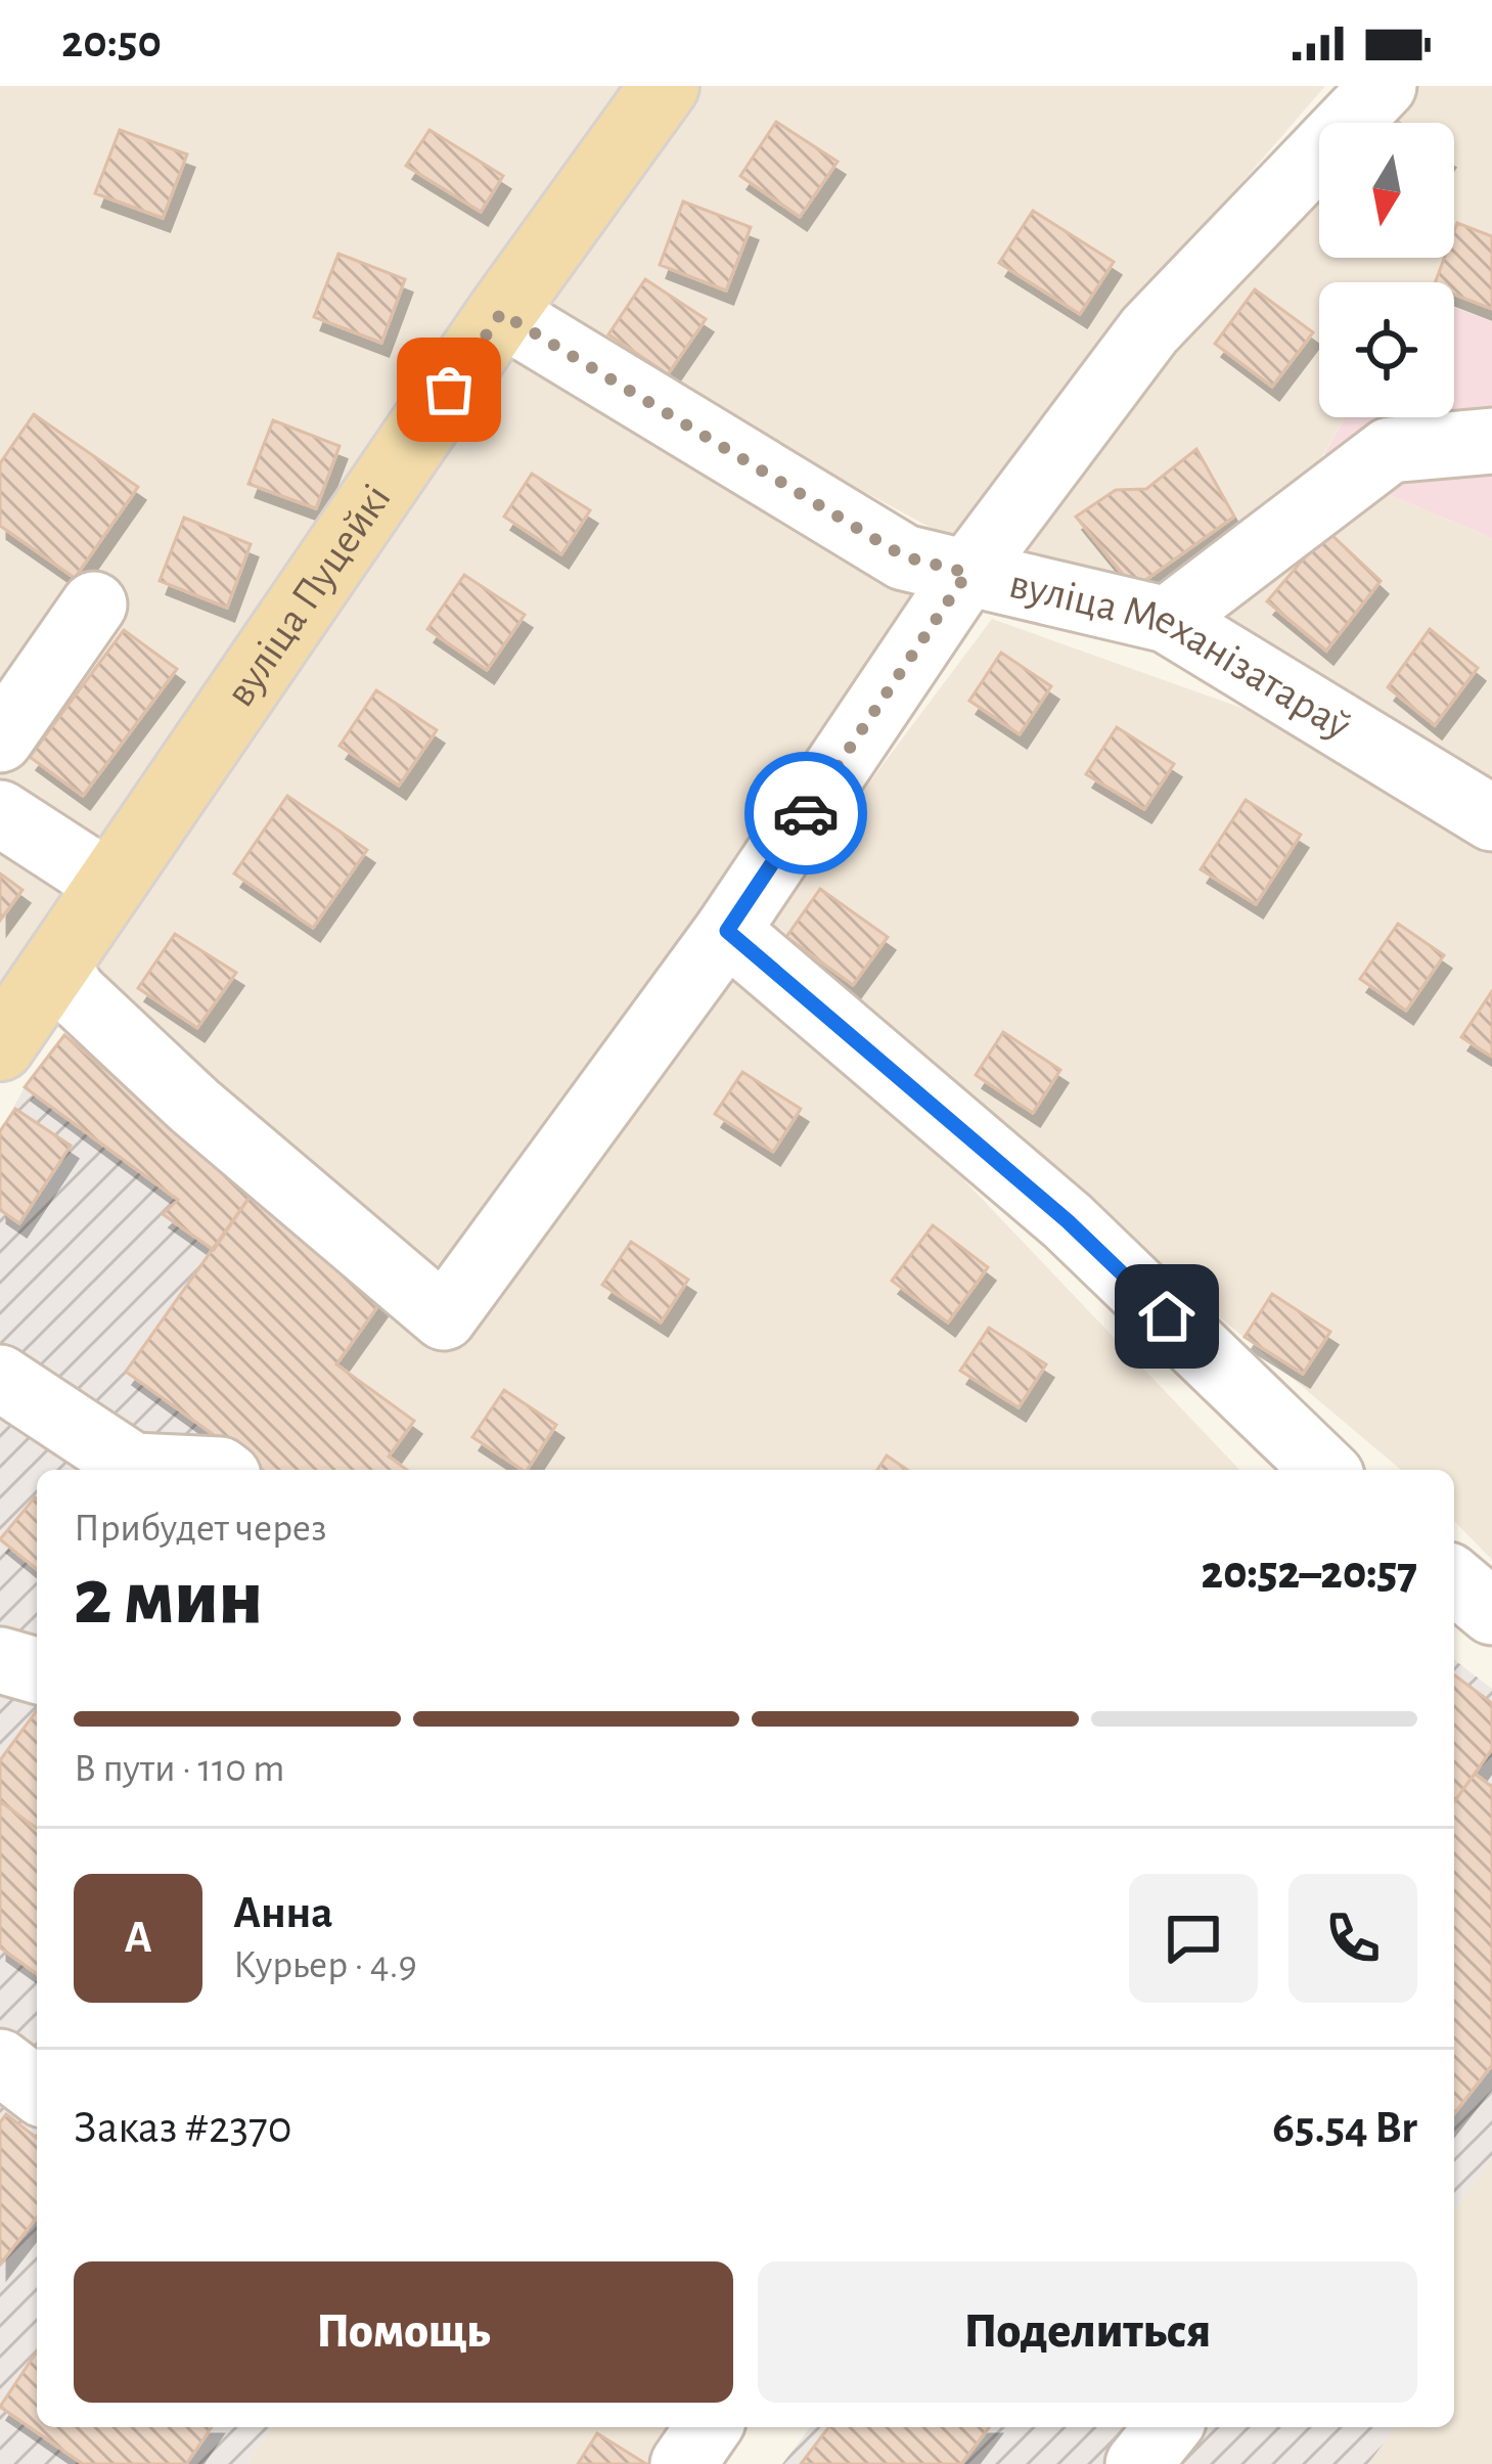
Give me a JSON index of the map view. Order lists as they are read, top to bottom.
{
  "streets": {
    "main road": ["вуліца Пуцейкі"],
    "street": ["вуліца Механізатараў"]
  },
  "north": "bottom",
  "page": {
    "status": "20:50",
    "heading": ["2 мин", "Прибудет через", "20:52–20:57"],
    "panel": [
      "Анна",
      "Курьер · 4.9",
      "Заказ #2370",
      "65.54 Br"
    ],
    "bar": "В пути · 110 m",
    "round": "А",
    "buttons": ["Помощь", "Поделиться"]
  }
}
